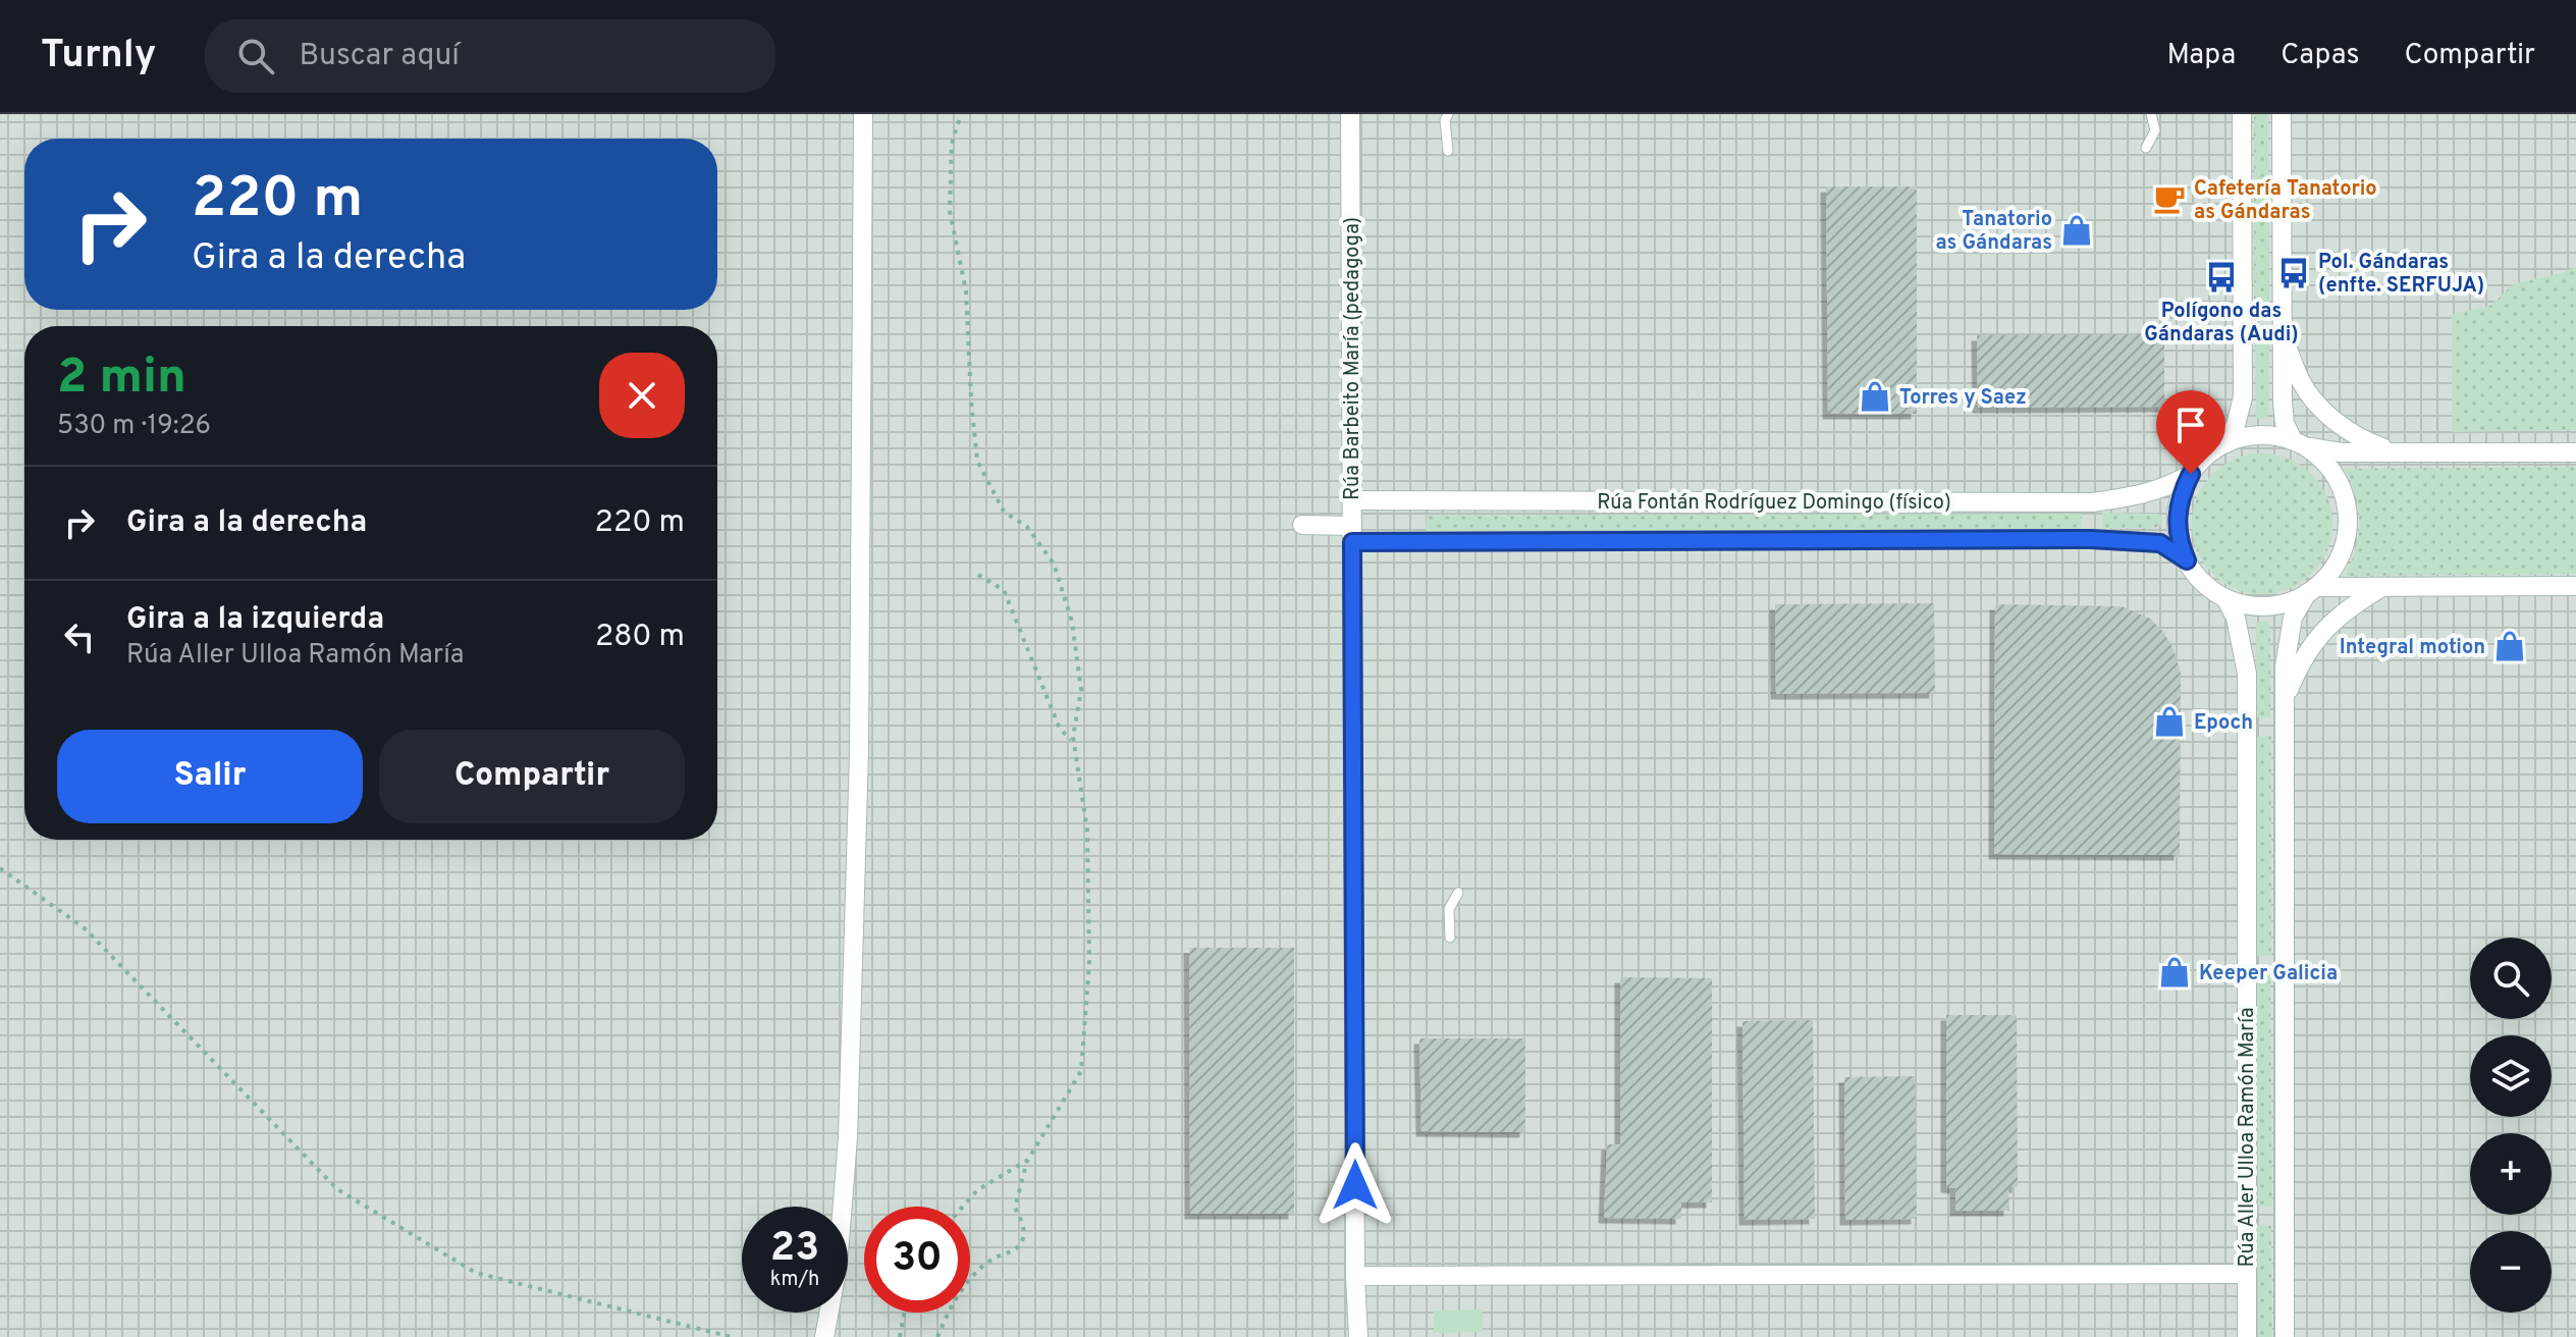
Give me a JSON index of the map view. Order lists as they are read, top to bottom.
{
  "streets": {
    "street": ["Rúa Barbeito María (pedagoga)", "Rúa Fontán Rodríguez Domingo (físico)", "Rúa Aller Ulloa Ramón María"]
  },
  "crossings": [
    ["Rúa Barbeito María (pedagoga)", "Rúa Fontán Rodríguez Domingo (físico)"],
    ["Rúa Fontán Rodríguez Domingo (físico)", "Rúa Aller Ulloa Ramón María"]
  ],
  "places": {
    "cafe": ["Cafetería Tanatorio as Gándaras"],
    "shop": [
      "Tanatorio as Gándaras",
      "Torres y Saez",
      "Integral motion",
      "Epoch",
      "Keeper Galicia"
    ],
    "bus stop": ["Pol. Gándaras (enfte. SERFUJA)", "Polígono das Gándaras (Audi)"]
  },
  "page": {
    "header": "Turnly",
    "search": "Buscar aquí",
    "nav": ["Mapa", "Capas", "Compartir"],
    "turn": ["220 m", "Gira a la derecha"],
    "heading": ["2 min", "530 m · 19:26"],
    "list": [
      {
        "name": "Gira a la derecha",
        "value": "220 m"
      },
      {
        "name": "Gira a la izquierda",
        "note": "Rúa Aller Ulloa Ramón María",
        "value": "280 m"
      }
    ],
    "buttons": ["Salir", "Compartir"],
    "map_buttons": ["+", "−"],
    "speed": "23 km/h",
    "limit": "30"
  }
}
